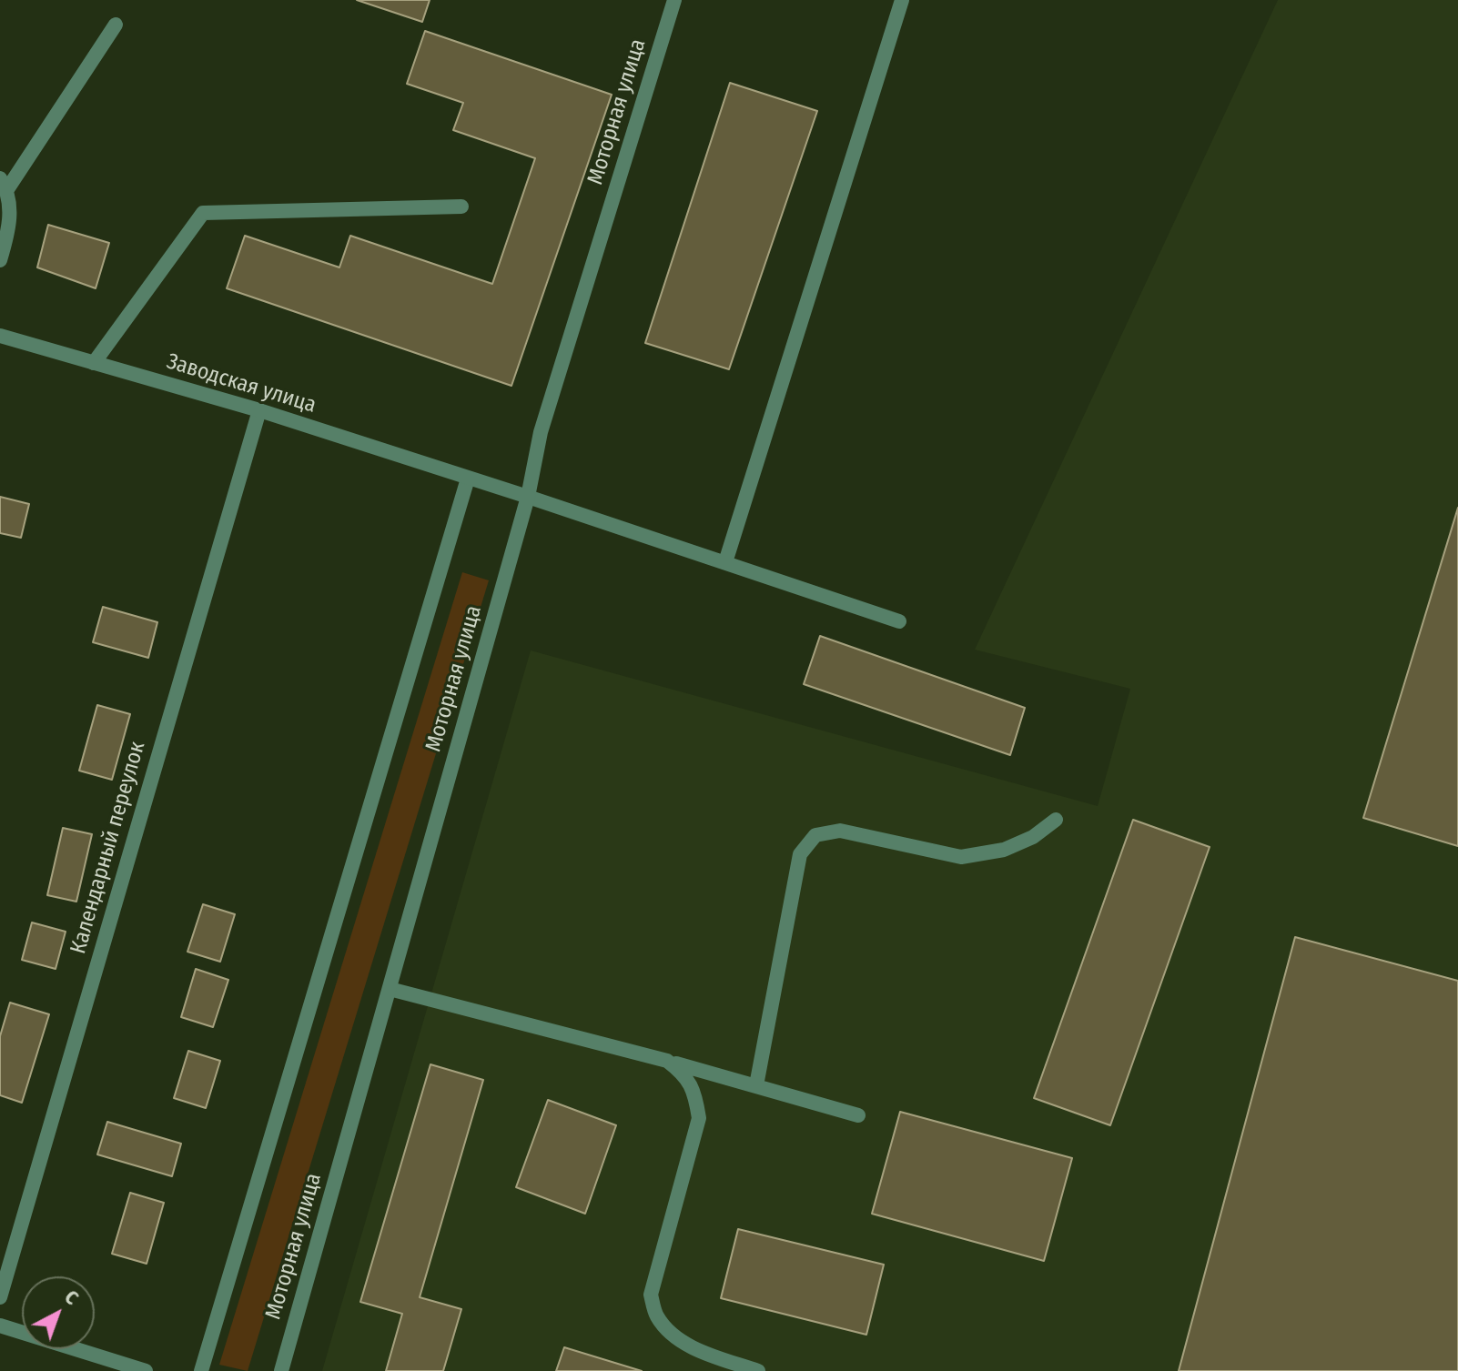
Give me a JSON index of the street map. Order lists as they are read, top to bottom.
{
  "streets": {
    "street": ["Моторная улица", "Заводская улица", "Календарный переулок"]
  },
  "crossings": [
    ["Моторная улица", "Заводская улица"],
    ["Заводская улица", "Календарный переулок"]
  ],
  "north": "top right"
}
